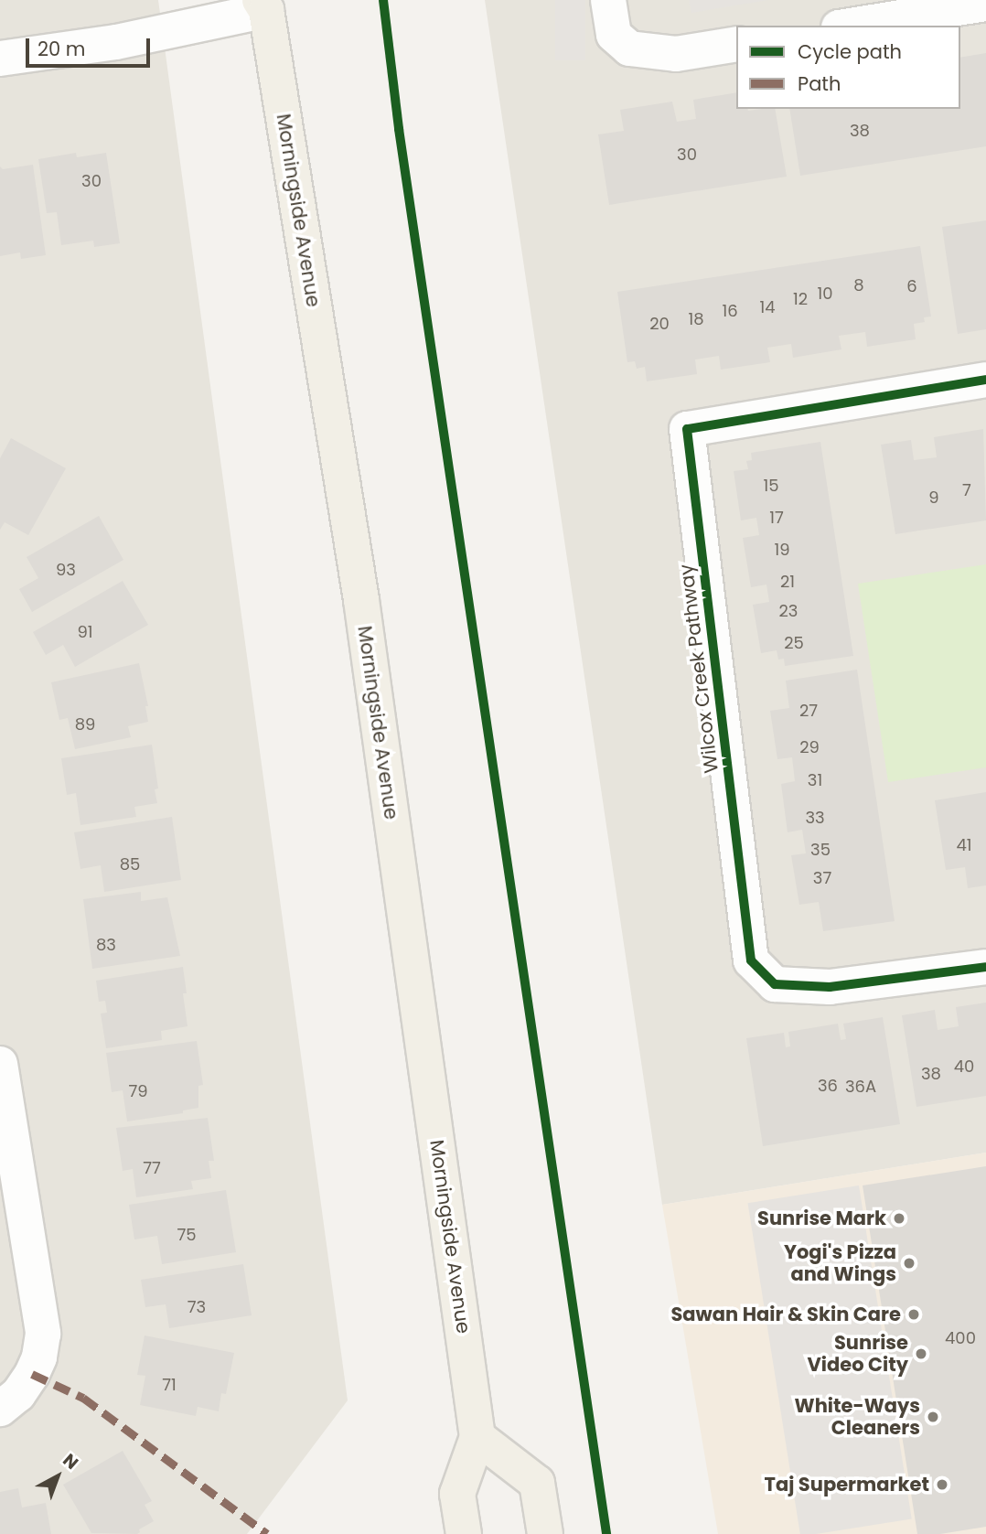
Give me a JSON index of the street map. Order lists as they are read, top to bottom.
{
  "streets": {
    "main road": ["Morningside Avenue"],
    "street": ["Wilcox Creek Pathway"]
  },
  "places": [
    "Sunrise Mark",
    "Yogi's Pizza and Wings",
    "Sawan Hair & Skin Care",
    "Sunrise Video City",
    "White-Ways Cleaners",
    "Taj Supermarket"
  ],
  "house_numbers": [
    "38",
    "30",
    "30",
    "8",
    "6",
    "10",
    "12",
    "14",
    "16",
    "18",
    "20",
    "15",
    "7",
    "9",
    "17",
    "19",
    "93",
    "21",
    "23",
    "91",
    "25",
    "27",
    "89",
    "29",
    "31",
    "33",
    "41",
    "35",
    "85",
    "37",
    "83",
    "40",
    "38",
    "36",
    "36A",
    "79",
    "77",
    "75",
    "73",
    "400",
    "71"
  ],
  "legend": ["Cycle path", "Path"],
  "scale_bar": "20 m",
  "north": "top right"
}
